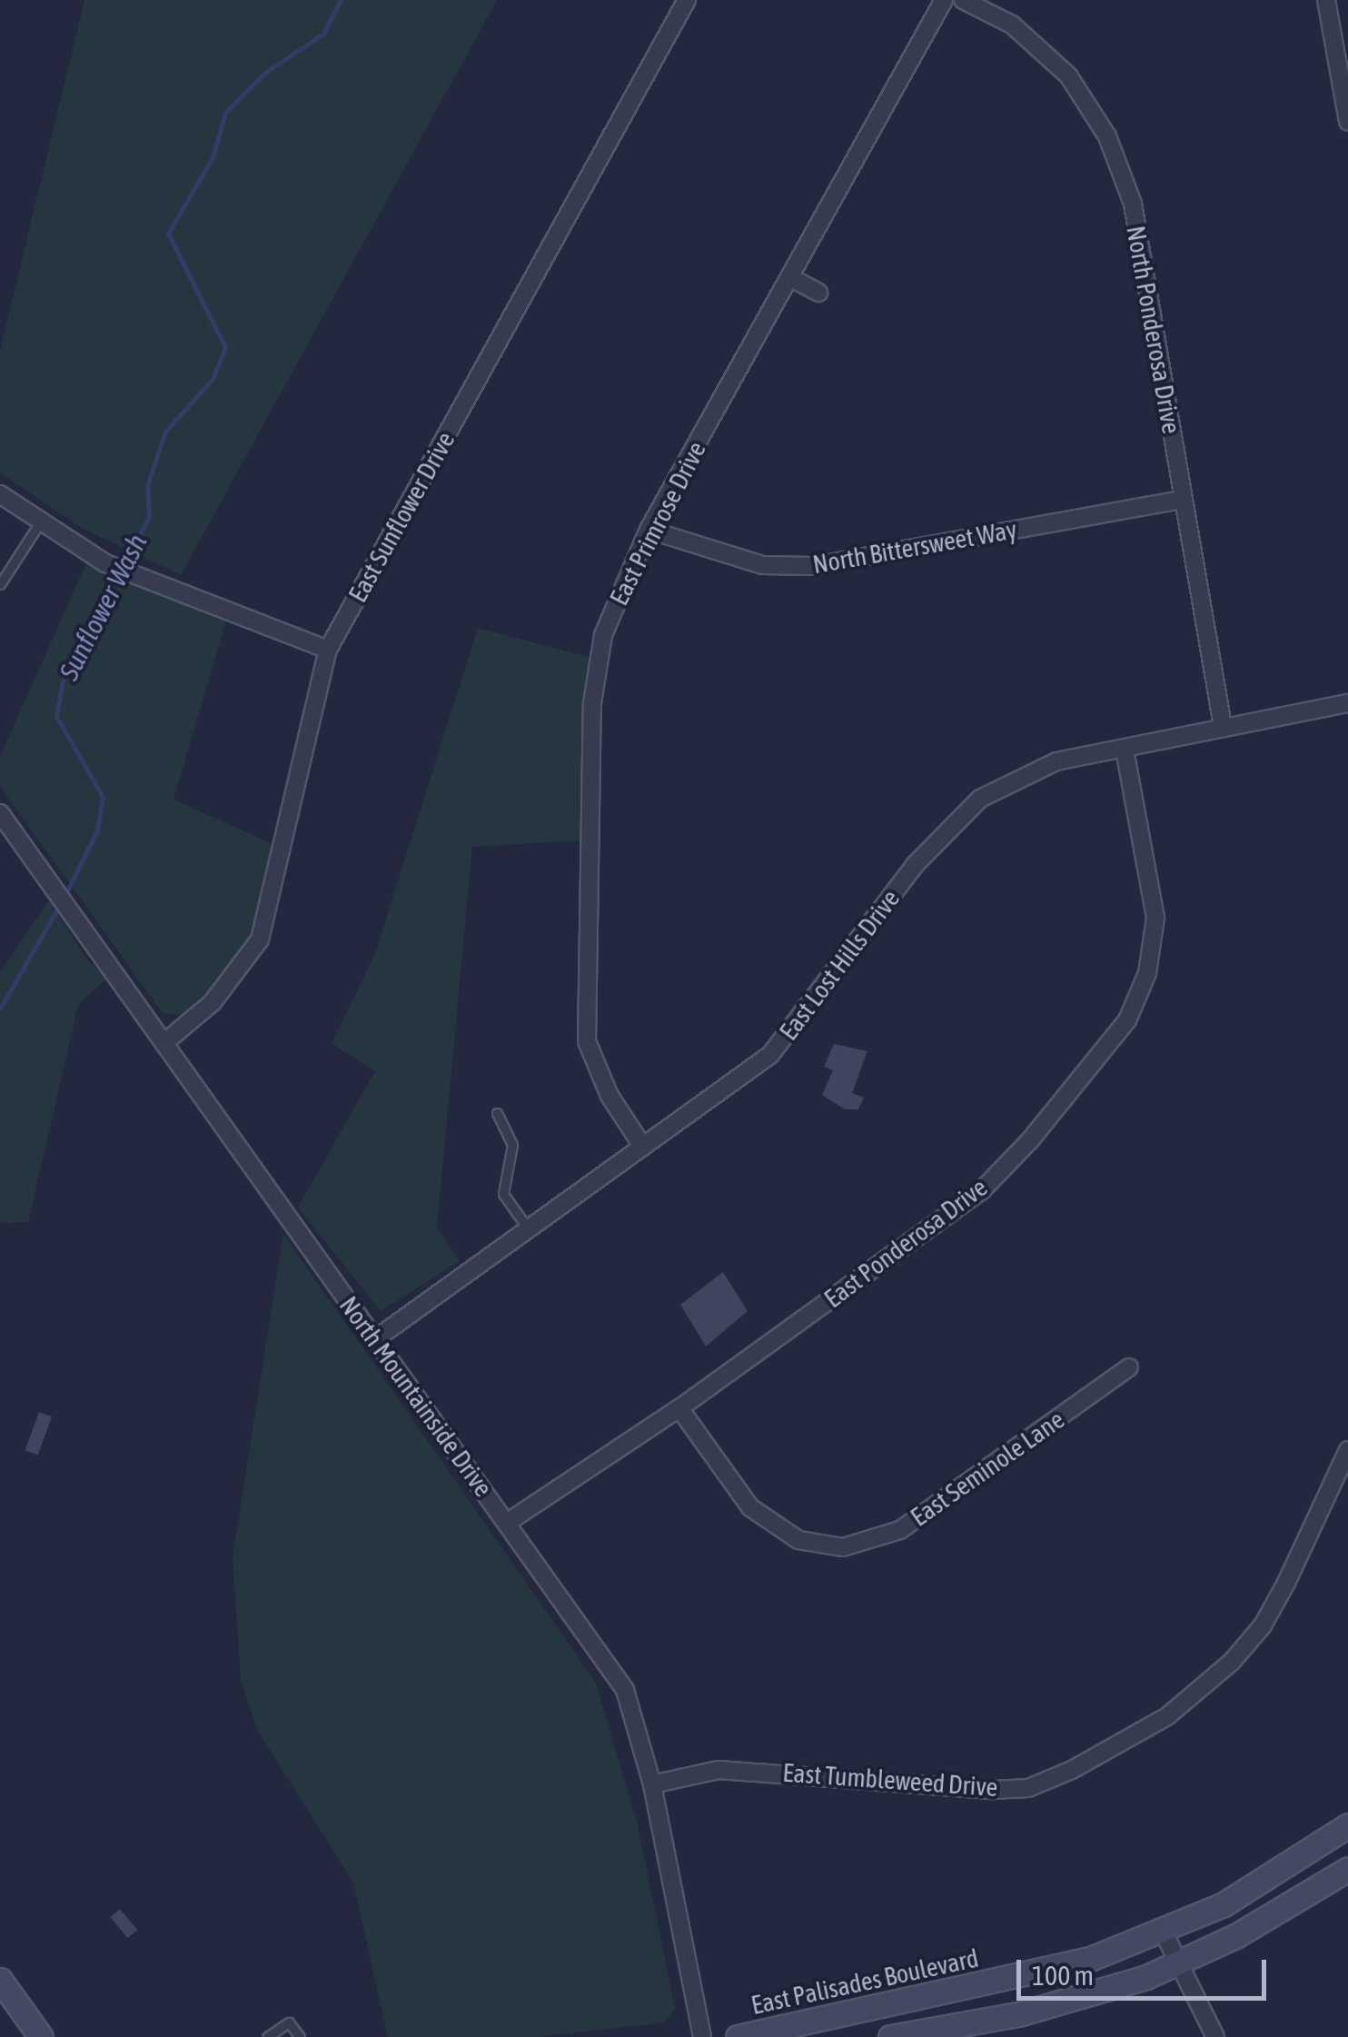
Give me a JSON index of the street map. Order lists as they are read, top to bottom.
{
  "streets": {
    "street": [
      "North Ponderosa Drive",
      "East Sunflower Drive",
      "East Primrose Drive",
      "North Bittersweet Way",
      "East Lost Hills Drive",
      "East Ponderosa Drive",
      "North Mountainside Drive",
      "East Seminole Lane",
      "East Tumbleweed Drive",
      "East Palisades Boulevard"
    ]
  },
  "crossings": [
    ["North Ponderosa Drive", "North Bittersweet Way"],
    ["North Ponderosa Drive", "East Lost Hills Drive"],
    ["East Sunflower Drive", "North Mountainside Drive"],
    ["East Primrose Drive", "North Bittersweet Way"],
    ["East Primrose Drive", "East Lost Hills Drive"],
    ["East Lost Hills Drive", "East Ponderosa Drive"],
    ["East Lost Hills Drive", "North Mountainside Drive"],
    ["East Ponderosa Drive", "North Mountainside Drive"],
    ["East Ponderosa Drive", "East Seminole Lane"],
    ["North Mountainside Drive", "East Tumbleweed Drive"]
  ],
  "water": ["Sunflower Wash"],
  "scale_bar": "100 m"
}
